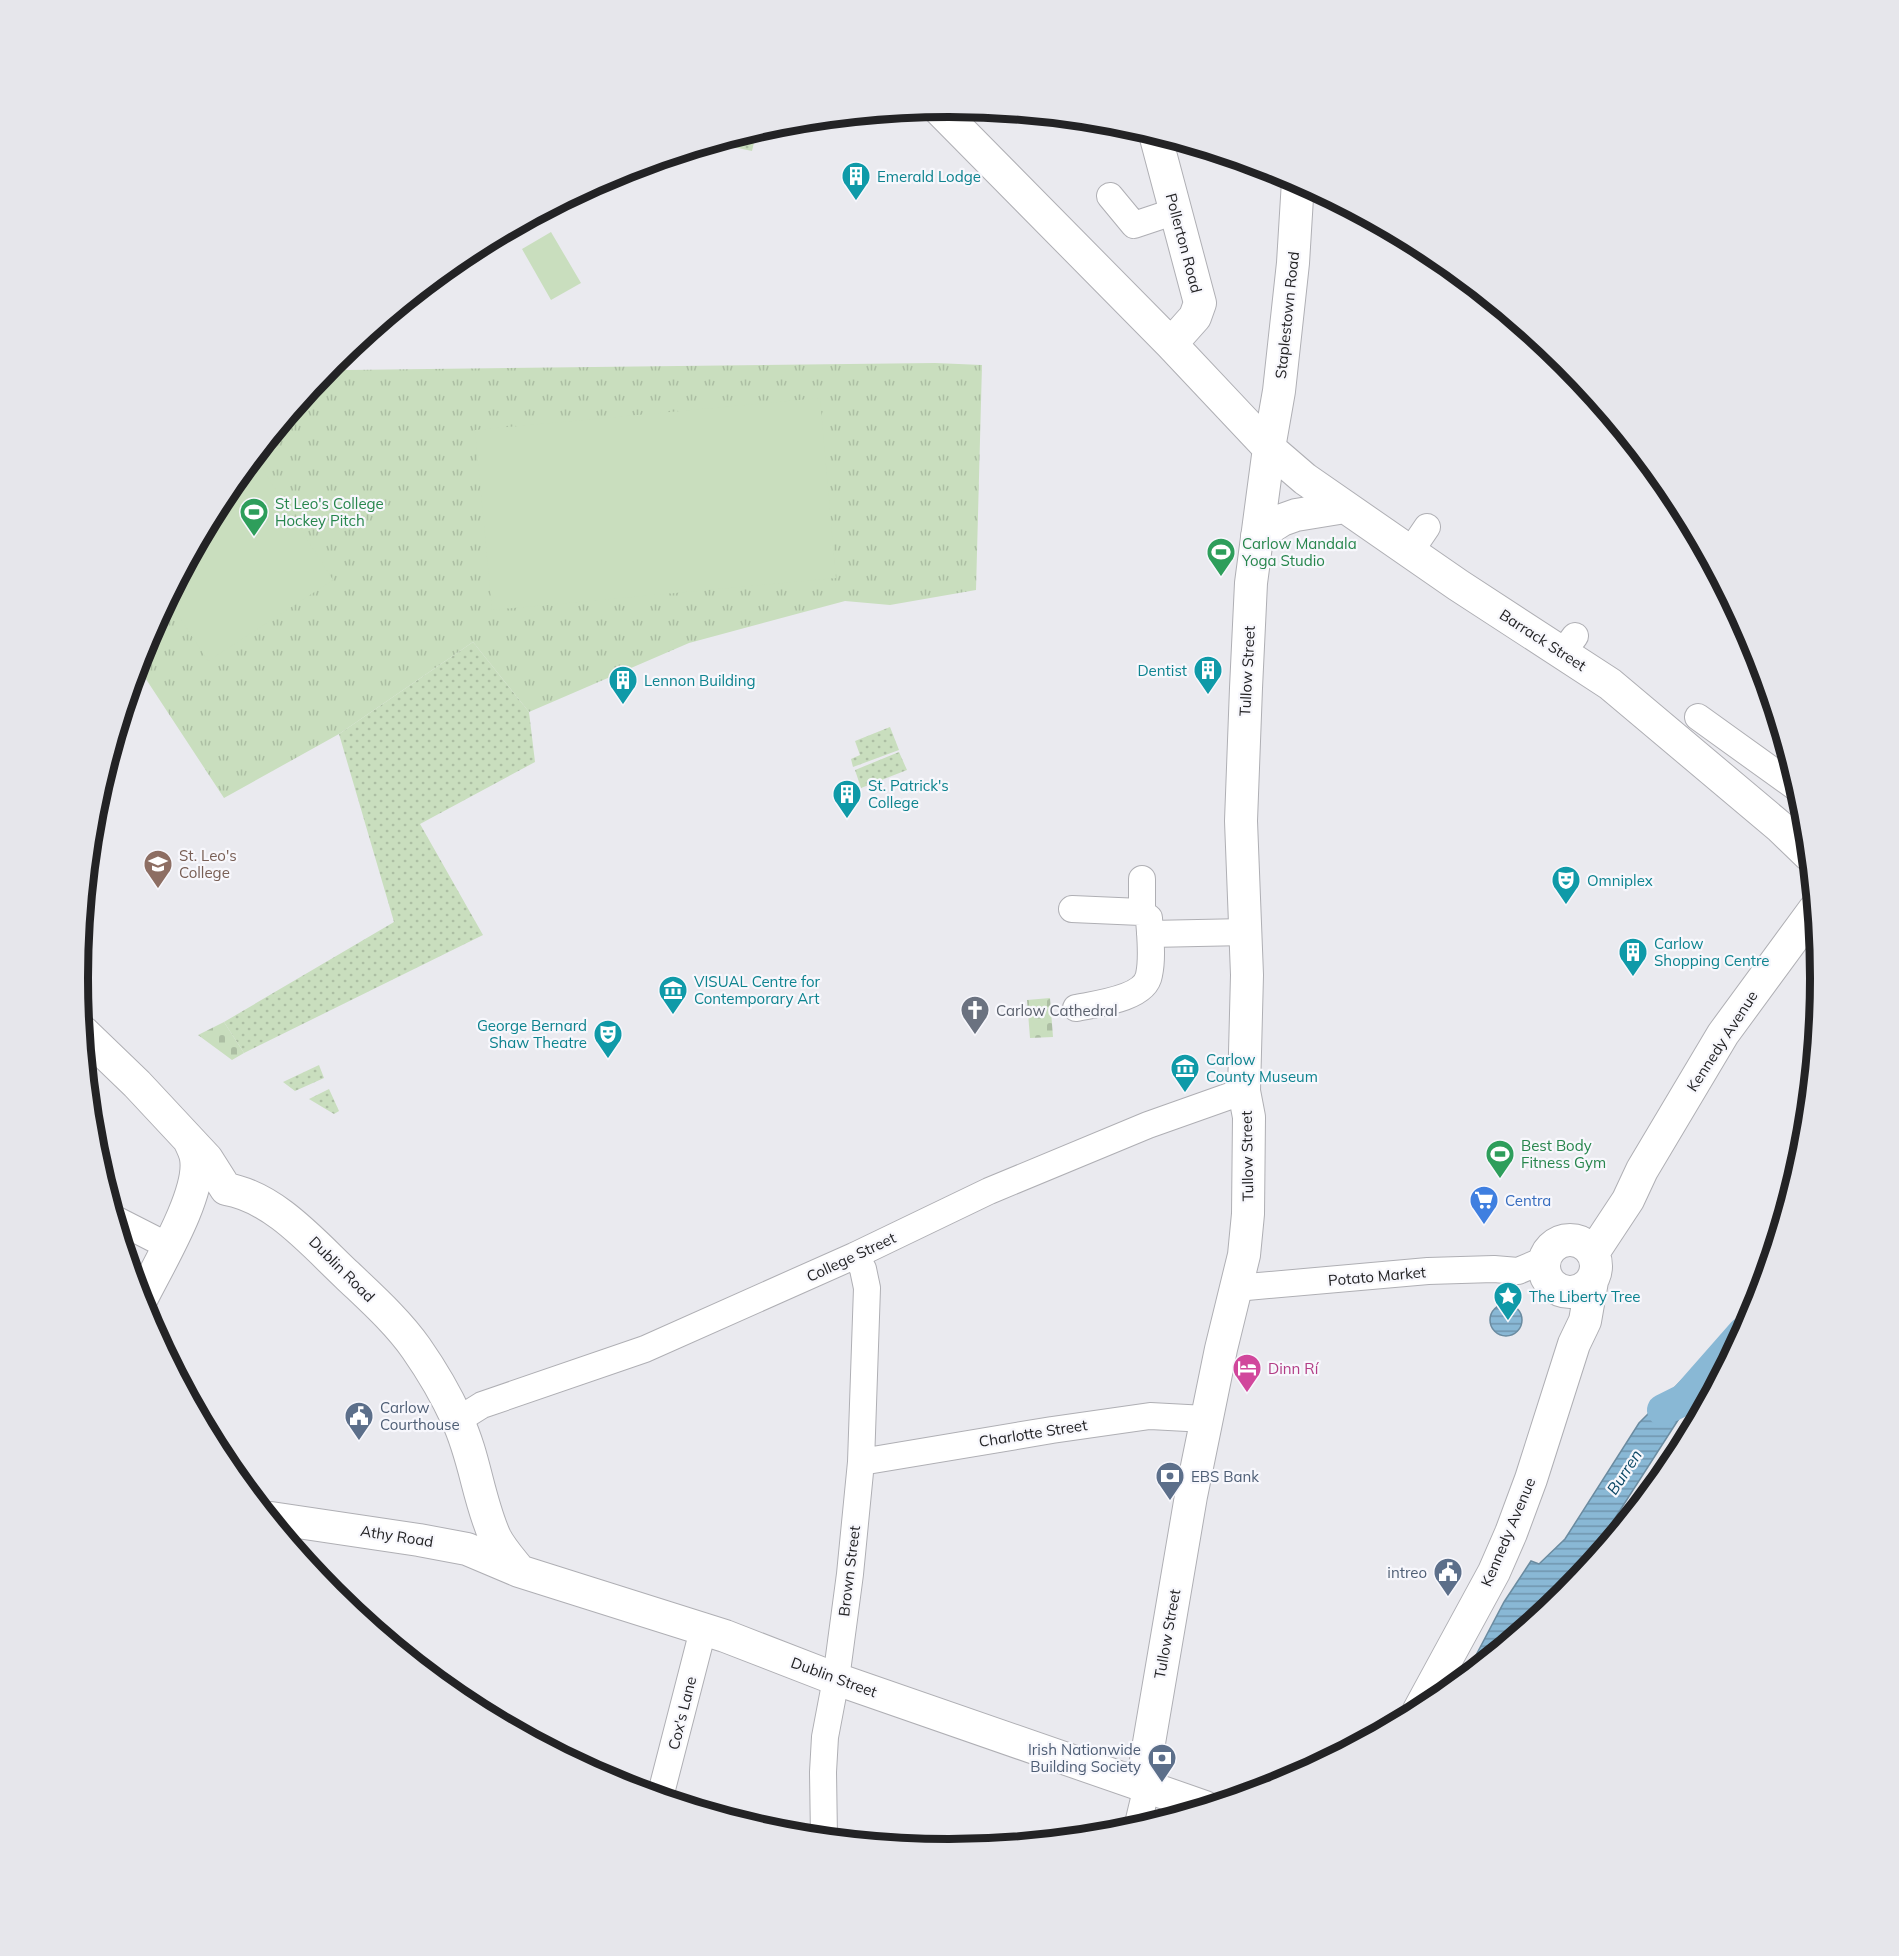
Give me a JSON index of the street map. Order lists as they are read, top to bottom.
{
  "streets": {
    "main road": [
      "Pollerton Road",
      "Staplestown Road",
      "Barrack Street",
      "Tullow Street",
      "Kennedy Avenue",
      "Dublin Road",
      "Athy Road",
      "Dublin Street"
    ],
    "street": [
      "College Street",
      "Potato Market",
      "Charlotte Street",
      "Brown Street",
      "Cox's Lane"
    ]
  },
  "crossings": [
    ["Pollerton Road", "Barrack Street"],
    ["Staplestown Road", "Barrack Street"],
    ["Staplestown Road", "Tullow Street"],
    ["Barrack Street", "Tullow Street"],
    ["Tullow Street", "College Street"],
    ["Tullow Street", "Potato Market"],
    ["Tullow Street", "Charlotte Street"],
    ["Tullow Street", "Dublin Street"],
    ["Kennedy Avenue", "Potato Market"],
    ["College Street", "Dublin Road"],
    ["College Street", "Brown Street"],
    ["Dublin Road", "Athy Road"],
    ["Dublin Road", "Dublin Street"],
    ["Charlotte Street", "Brown Street"],
    ["Athy Road", "Dublin Street"],
    ["Brown Street", "Dublin Street"],
    ["Dublin Street", "Cox's Lane"]
  ],
  "water": ["Burren"],
  "places": {
    "building": [
      "Emerald Lodge",
      "Dentist",
      "Lennon Building",
      "St. Patrick's College",
      "Carlow Shopping Centre"
    ],
    "sports": ["St Leo's College Hockey Pitch", "Carlow Mandala Yoga Studio", "Best Body Fitness Gym"],
    "school or university": ["St. Leo's College"],
    "theatre": ["Omniplex", "George Bernard Shaw Theatre"],
    "museum": ["VISUAL Centre for Contemporary Art", "Carlow County Museum"],
    "church": ["Carlow Cathedral"],
    "supermarket": ["Centra"],
    "place": ["The Liberty Tree"],
    "hotel": ["Dinn Rí"],
    "public building": ["Carlow Courthouse", "intreo"],
    "bank": ["EBS Bank", "Irish Nationwide Building Society"]
  }
}
